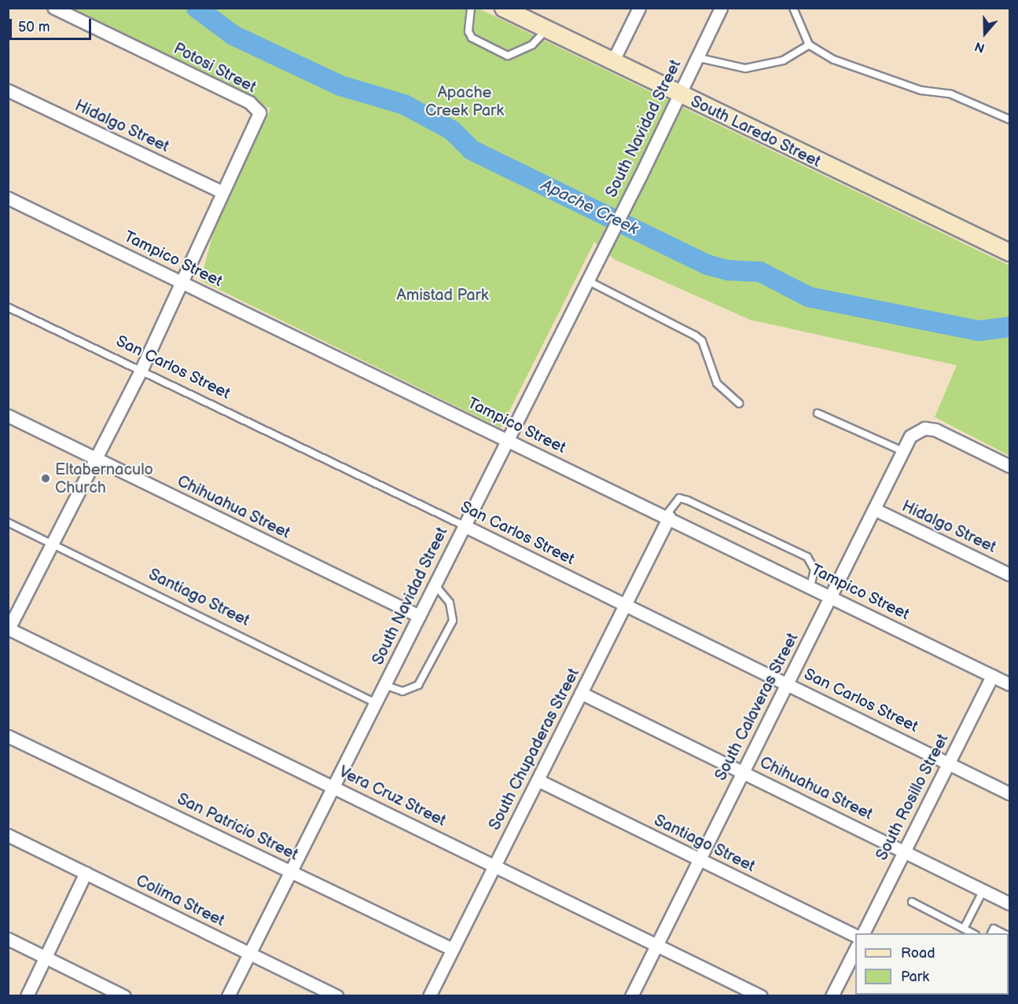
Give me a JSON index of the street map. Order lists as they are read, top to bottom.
{
  "streets": {
    "main road": ["South Laredo Street"],
    "street": [
      "Potosi Street",
      "Hidalgo Street",
      "South Navidad Street",
      "Tampico Street",
      "San Carlos Street",
      "Chihuahua Street",
      "Santiago Street",
      "South Calaveras Street",
      "South Chupaderas Street",
      "Vera Cruz Street",
      "South Rosillo Street",
      "San Patricio Street",
      "Colima Street"
    ]
  },
  "crossings": [
    ["Potosi Street", "Hidalgo Street"],
    ["Hidalgo Street", "South Calaveras Street"],
    ["South Navidad Street", "South Laredo Street"],
    ["South Navidad Street", "Tampico Street"],
    ["South Navidad Street", "San Carlos Street"],
    ["South Navidad Street", "Chihuahua Street"],
    ["South Navidad Street", "Santiago Street"],
    ["South Navidad Street", "Vera Cruz Street"],
    ["South Navidad Street", "San Patricio Street"],
    ["South Navidad Street", "Colima Street"],
    ["Tampico Street", "South Calaveras Street"],
    ["Tampico Street", "South Chupaderas Street"],
    ["Tampico Street", "South Rosillo Street"],
    ["San Carlos Street", "South Calaveras Street"],
    ["San Carlos Street", "South Chupaderas Street"],
    ["San Carlos Street", "South Rosillo Street"],
    ["Chihuahua Street", "South Calaveras Street"],
    ["Chihuahua Street", "South Chupaderas Street"],
    ["Chihuahua Street", "South Rosillo Street"],
    ["Santiago Street", "South Calaveras Street"],
    ["Santiago Street", "South Chupaderas Street"],
    ["South Calaveras Street", "Vera Cruz Street"],
    ["South Chupaderas Street", "Vera Cruz Street"],
    ["South Chupaderas Street", "San Patricio Street"]
  ],
  "water": ["Apache Creek"],
  "parks": ["Apache Creek Park", "Amistad Park"],
  "places": ["Eltabernaculo Church"],
  "legend": ["Road", "Park"],
  "scale_bar": "50 m",
  "north": "bottom"
}
